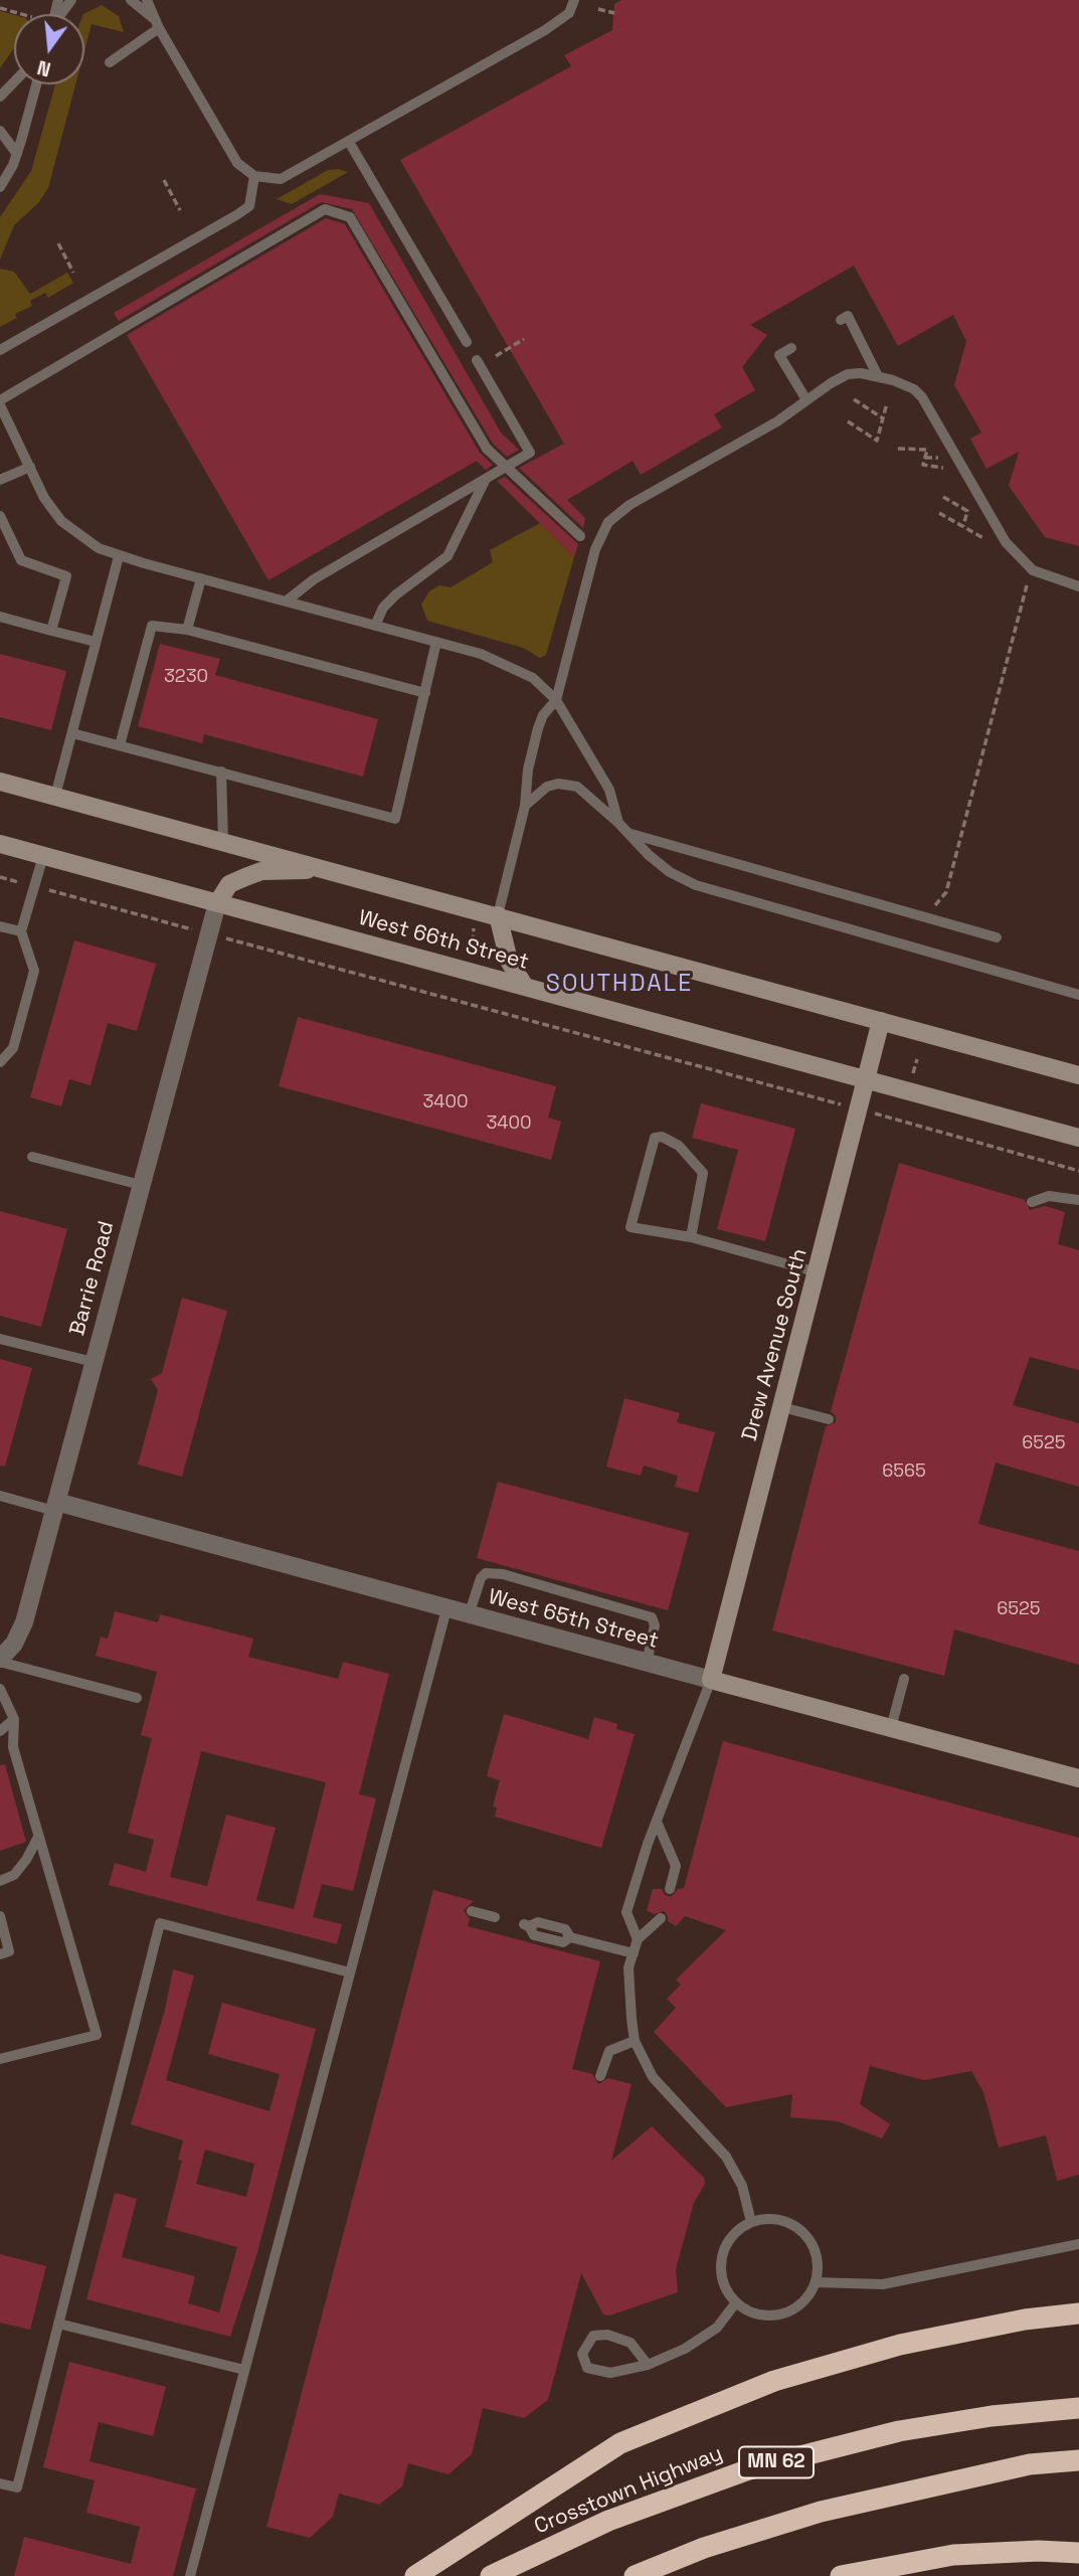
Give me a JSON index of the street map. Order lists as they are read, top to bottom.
{
  "streets": {
    "highway": ["MN 62", "Crosstown Highway"],
    "main road": ["West 66th Street", "Drew Avenue South", "West 65th Street"],
    "street": ["Barrie Road"]
  },
  "crossings": [
    ["West 66th Street", "Barrie Road"],
    ["West 66th Street", "Drew Avenue South"],
    ["Barrie Road", "West 65th Street"],
    ["Drew Avenue South", "West 65th Street"]
  ],
  "districts": ["SOUTHDALE"],
  "house_numbers": [
    "3230",
    "3400",
    "3400",
    "6525",
    "6565",
    "6525"
  ],
  "north": "bottom"
}
